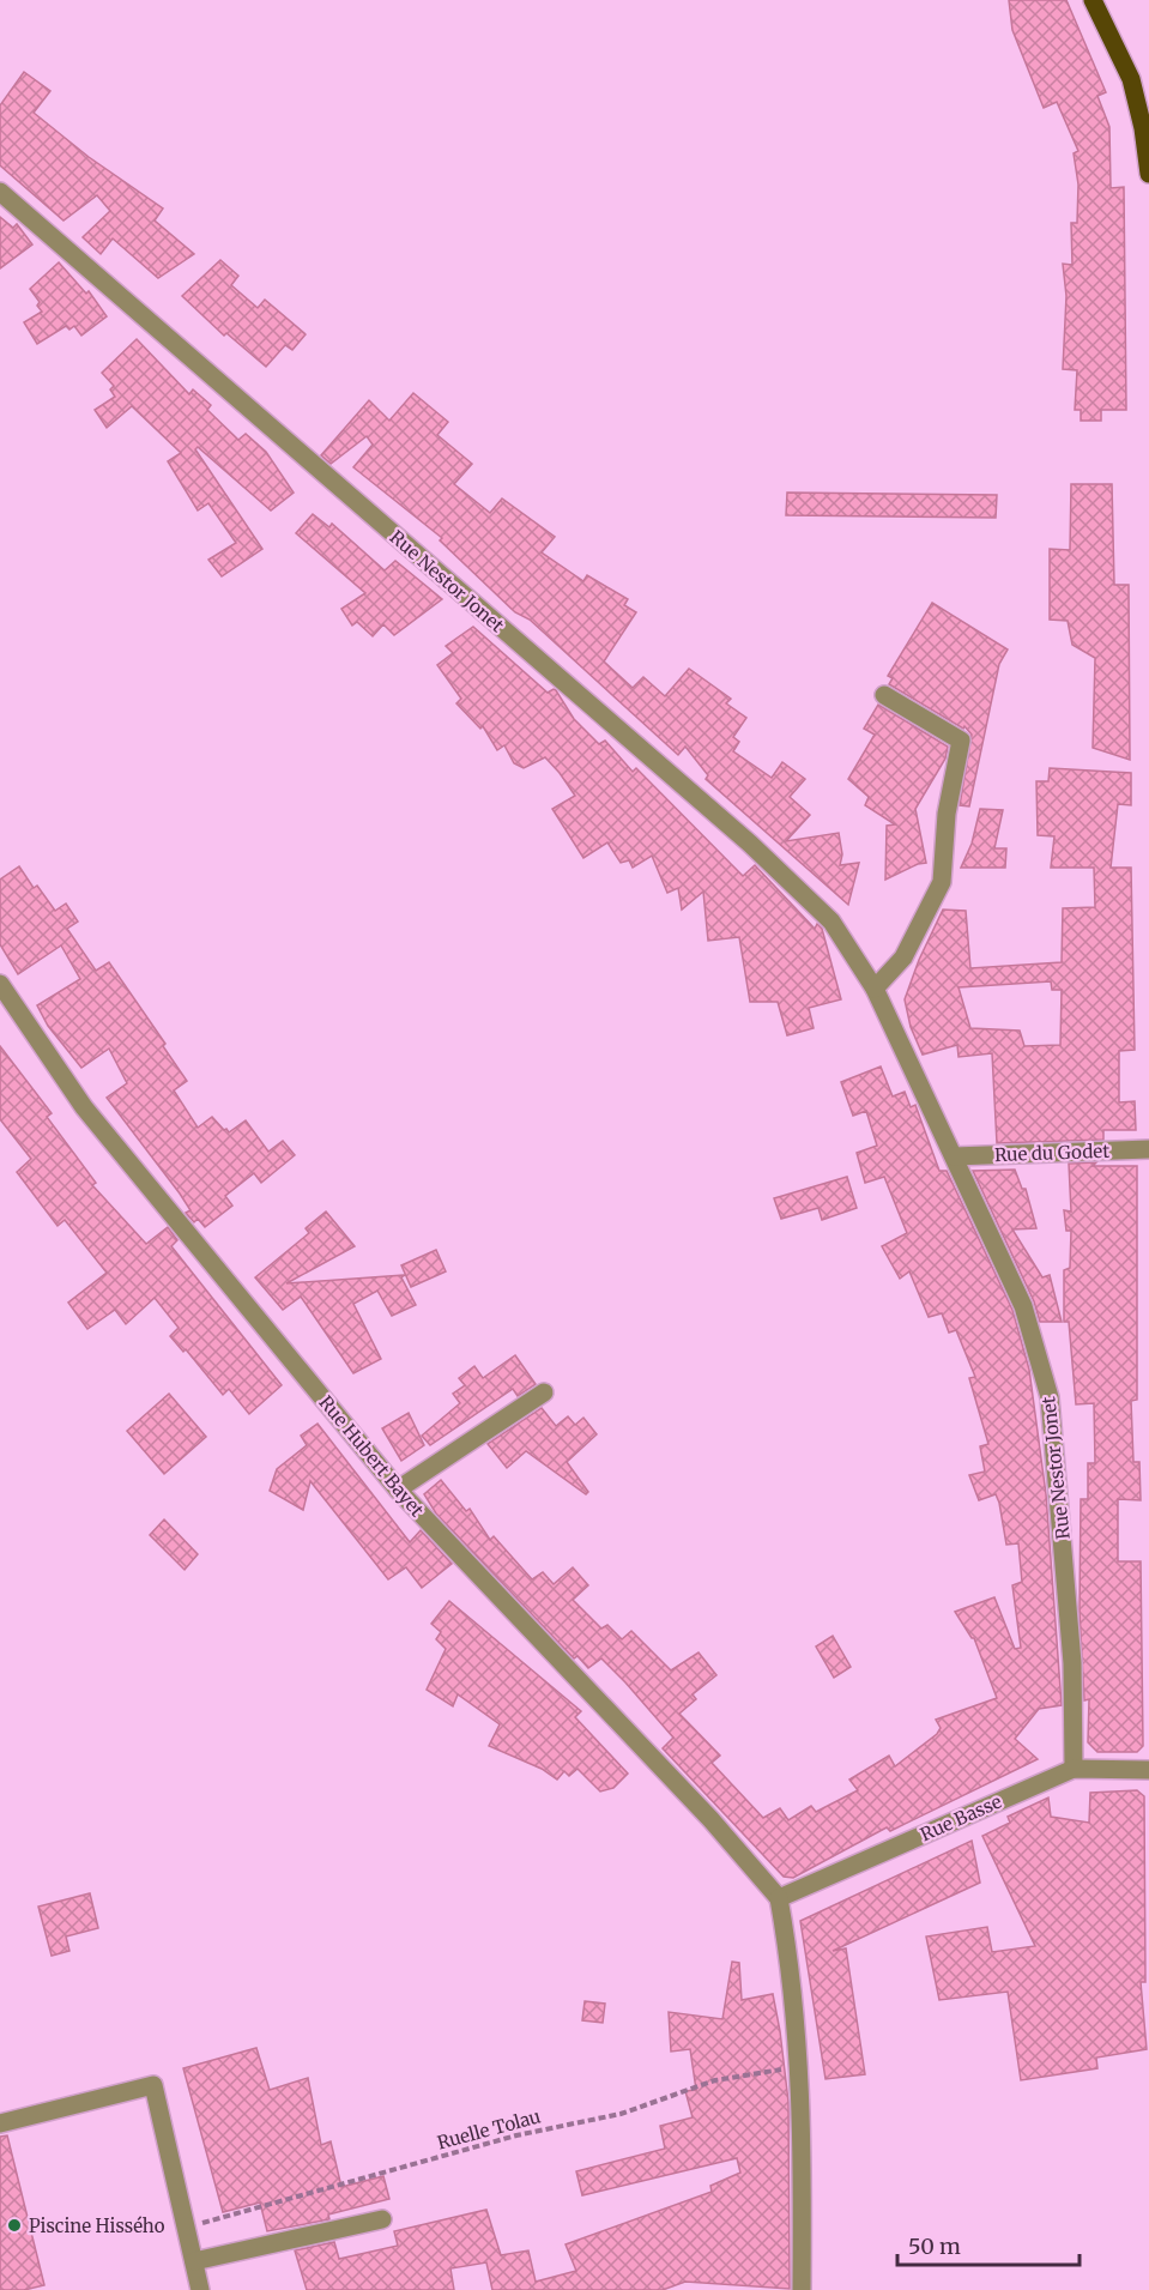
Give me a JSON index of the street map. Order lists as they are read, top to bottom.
{
  "streets": {
    "street": [
      "Rue Nestor Jonet",
      "Rue du Godet",
      "Rue Hubert Bayet",
      "Rue Basse"
    ],
    "path": ["Ruelle Tolau"]
  },
  "crossings": [
    ["Rue Nestor Jonet", "Rue du Godet"],
    ["Rue Nestor Jonet", "Rue Basse"],
    ["Rue Hubert Bayet", "Rue Basse"]
  ],
  "places": ["Piscine Hissého"],
  "scale_bar": "50 m"
}
